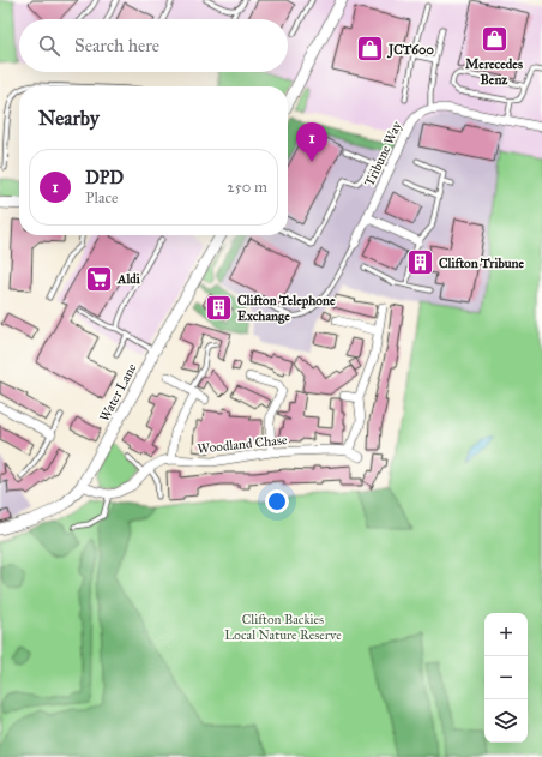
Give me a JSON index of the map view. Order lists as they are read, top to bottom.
{
  "streets": {
    "street": ["Tribune Way", "Water Lane", "Woodland Chase"]
  },
  "parks": ["Clifton Backies Local Nature Reserve"],
  "places": {
    "shop": ["Merecedes Benz", "JCT600"],
    "building": ["Clifton Tribune", "Clifton Telephone Exchange"],
    "supermarket": ["Aldi"]
  },
  "page": {
    "search": "Search here",
    "heading": "Nearby",
    "pins": "1",
    "list": [
      {
        "mark": "1",
        "name": "DPD",
        "note": "Place",
        "value": "250 m"
      }
    ],
    "map_buttons": ["+", "−"]
  }
}
